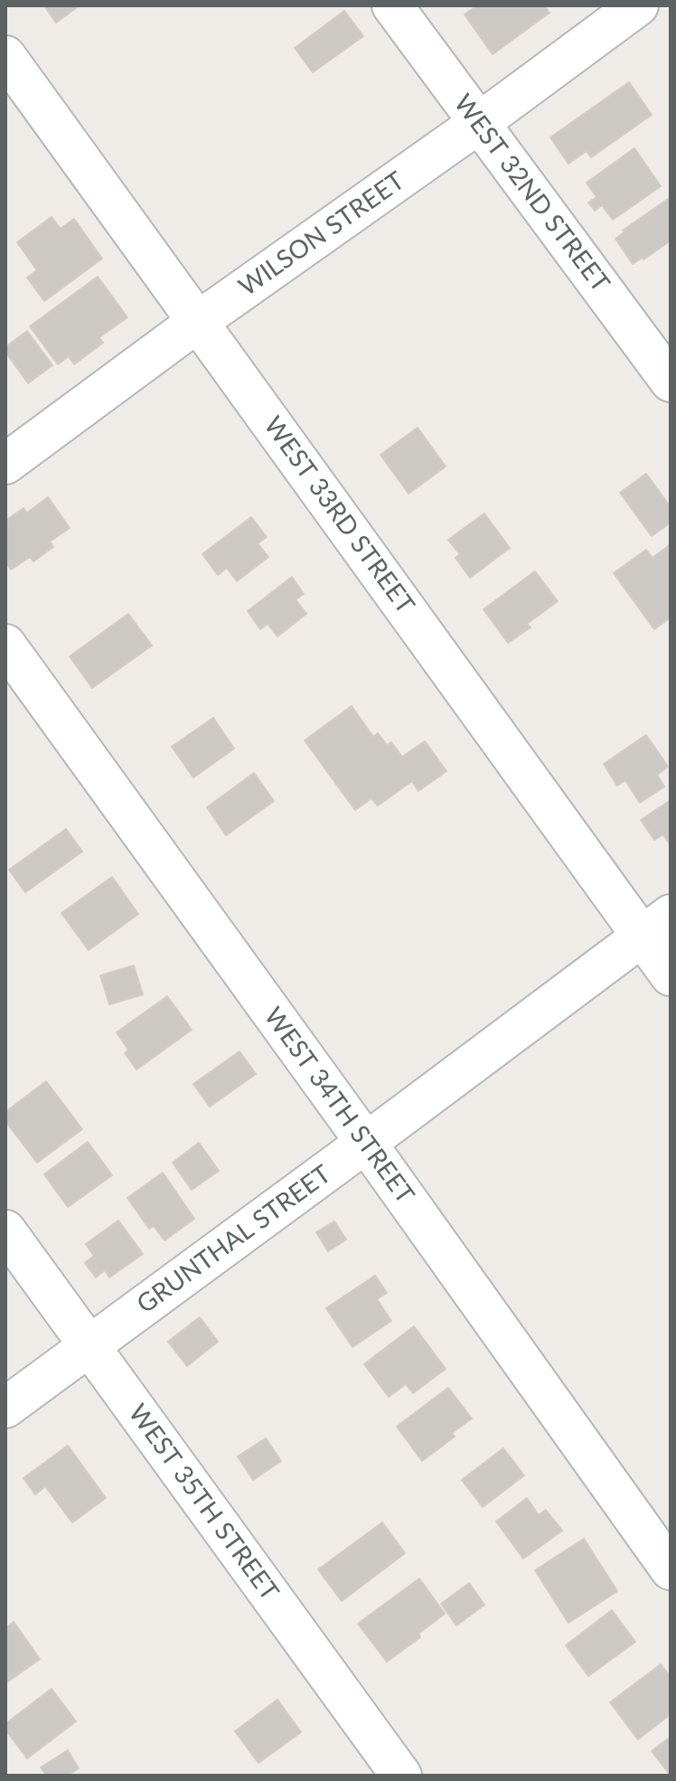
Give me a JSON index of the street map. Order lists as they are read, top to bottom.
{
  "streets": {
    "street": [
      "WEST 32ND STREET",
      "WILSON STREET",
      "WEST 33RD STREET",
      "WEST 34TH STREET",
      "GRUNTHAL STREET",
      "WEST 35TH STREET"
    ]
  },
  "crossings": [
    ["WEST 32ND STREET", "WILSON STREET"],
    ["WILSON STREET", "WEST 33RD STREET"],
    ["WEST 33RD STREET", "GRUNTHAL STREET"],
    ["WEST 34TH STREET", "GRUNTHAL STREET"],
    ["GRUNTHAL STREET", "WEST 35TH STREET"]
  ]
}
